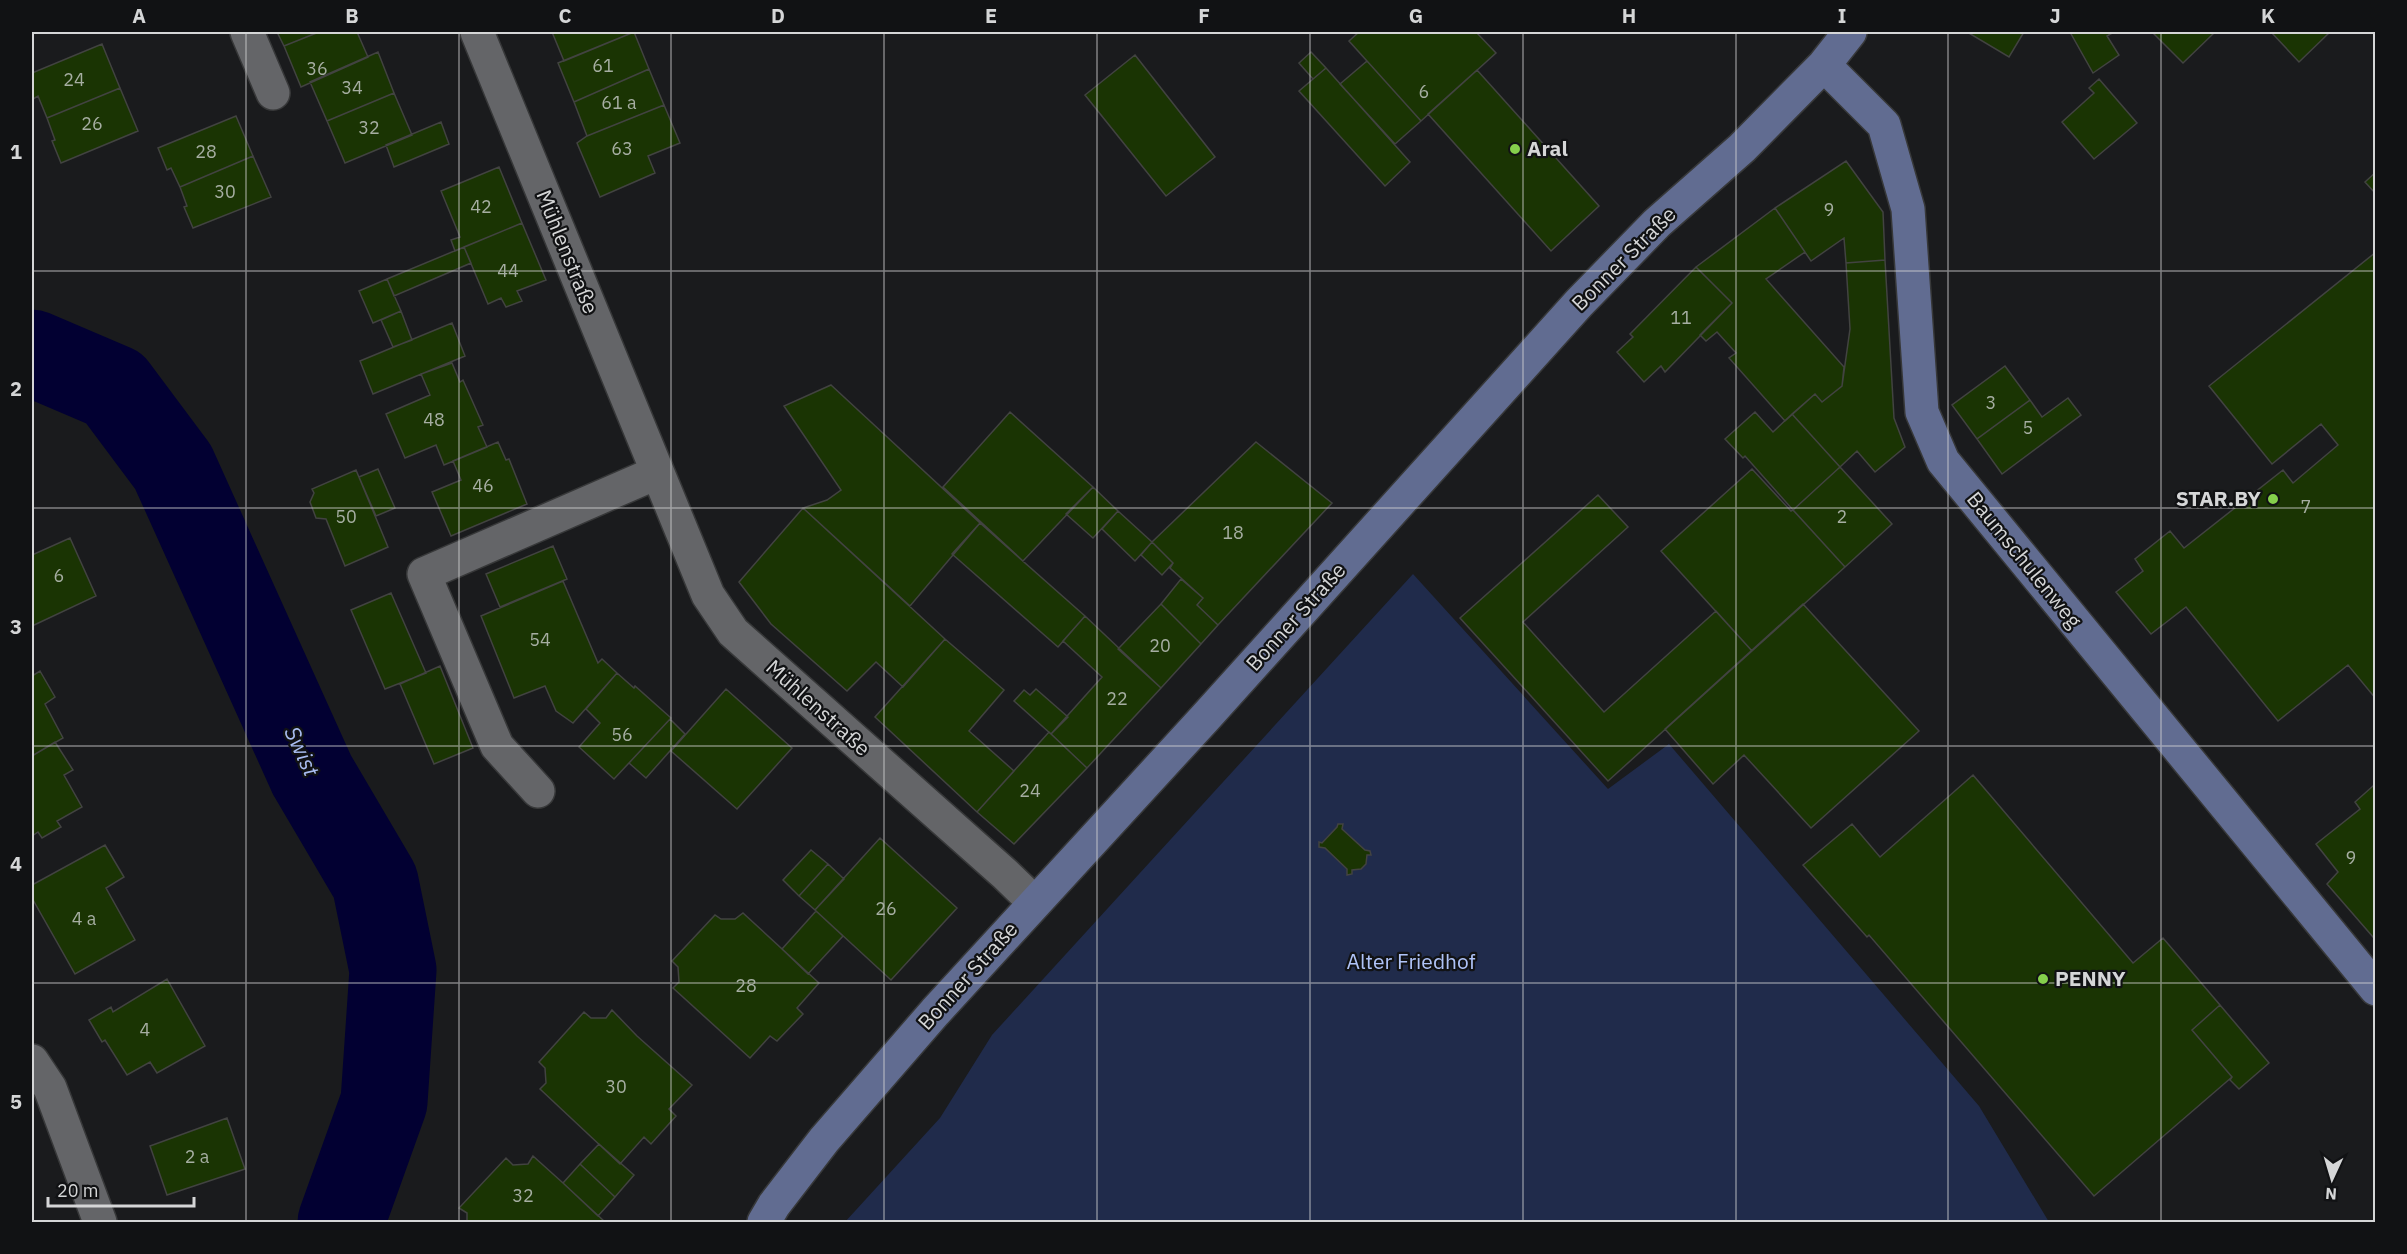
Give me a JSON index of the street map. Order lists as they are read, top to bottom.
{
  "streets": {
    "main road": ["Bonner Straße", "Baumschulenweg"],
    "street": ["Mühlenstraße"]
  },
  "crossings": [
    ["Mühlenstraße", "Bonner Straße"],
    ["Bonner Straße", "Baumschulenweg"]
  ],
  "water": ["Swist"],
  "parks": ["Alter Friedhof"],
  "places": ["Aral", "STAR.BY", "PENNY"],
  "house_numbers": [
    "61",
    "36",
    "24",
    "34",
    "6",
    "61 a",
    "26",
    "32",
    "63",
    "28",
    "30",
    "42",
    "9",
    "44",
    "11",
    "3",
    "48",
    "5",
    "46",
    "7",
    "50",
    "2",
    "18",
    "6",
    "54",
    "20",
    "22",
    "56",
    "24",
    "9",
    "26",
    "4 a",
    "28",
    "4",
    "30",
    "2 a",
    "32"
  ],
  "scale_bar": "20 m",
  "north": "bottom",
  "grid": {
    "columns": [
      "A",
      "B",
      "C",
      "D",
      "E",
      "F",
      "G",
      "H",
      "I",
      "J",
      "K"
    ],
    "rows": [
      "1",
      "2",
      "3",
      "4",
      "5"
    ]
  }
}
